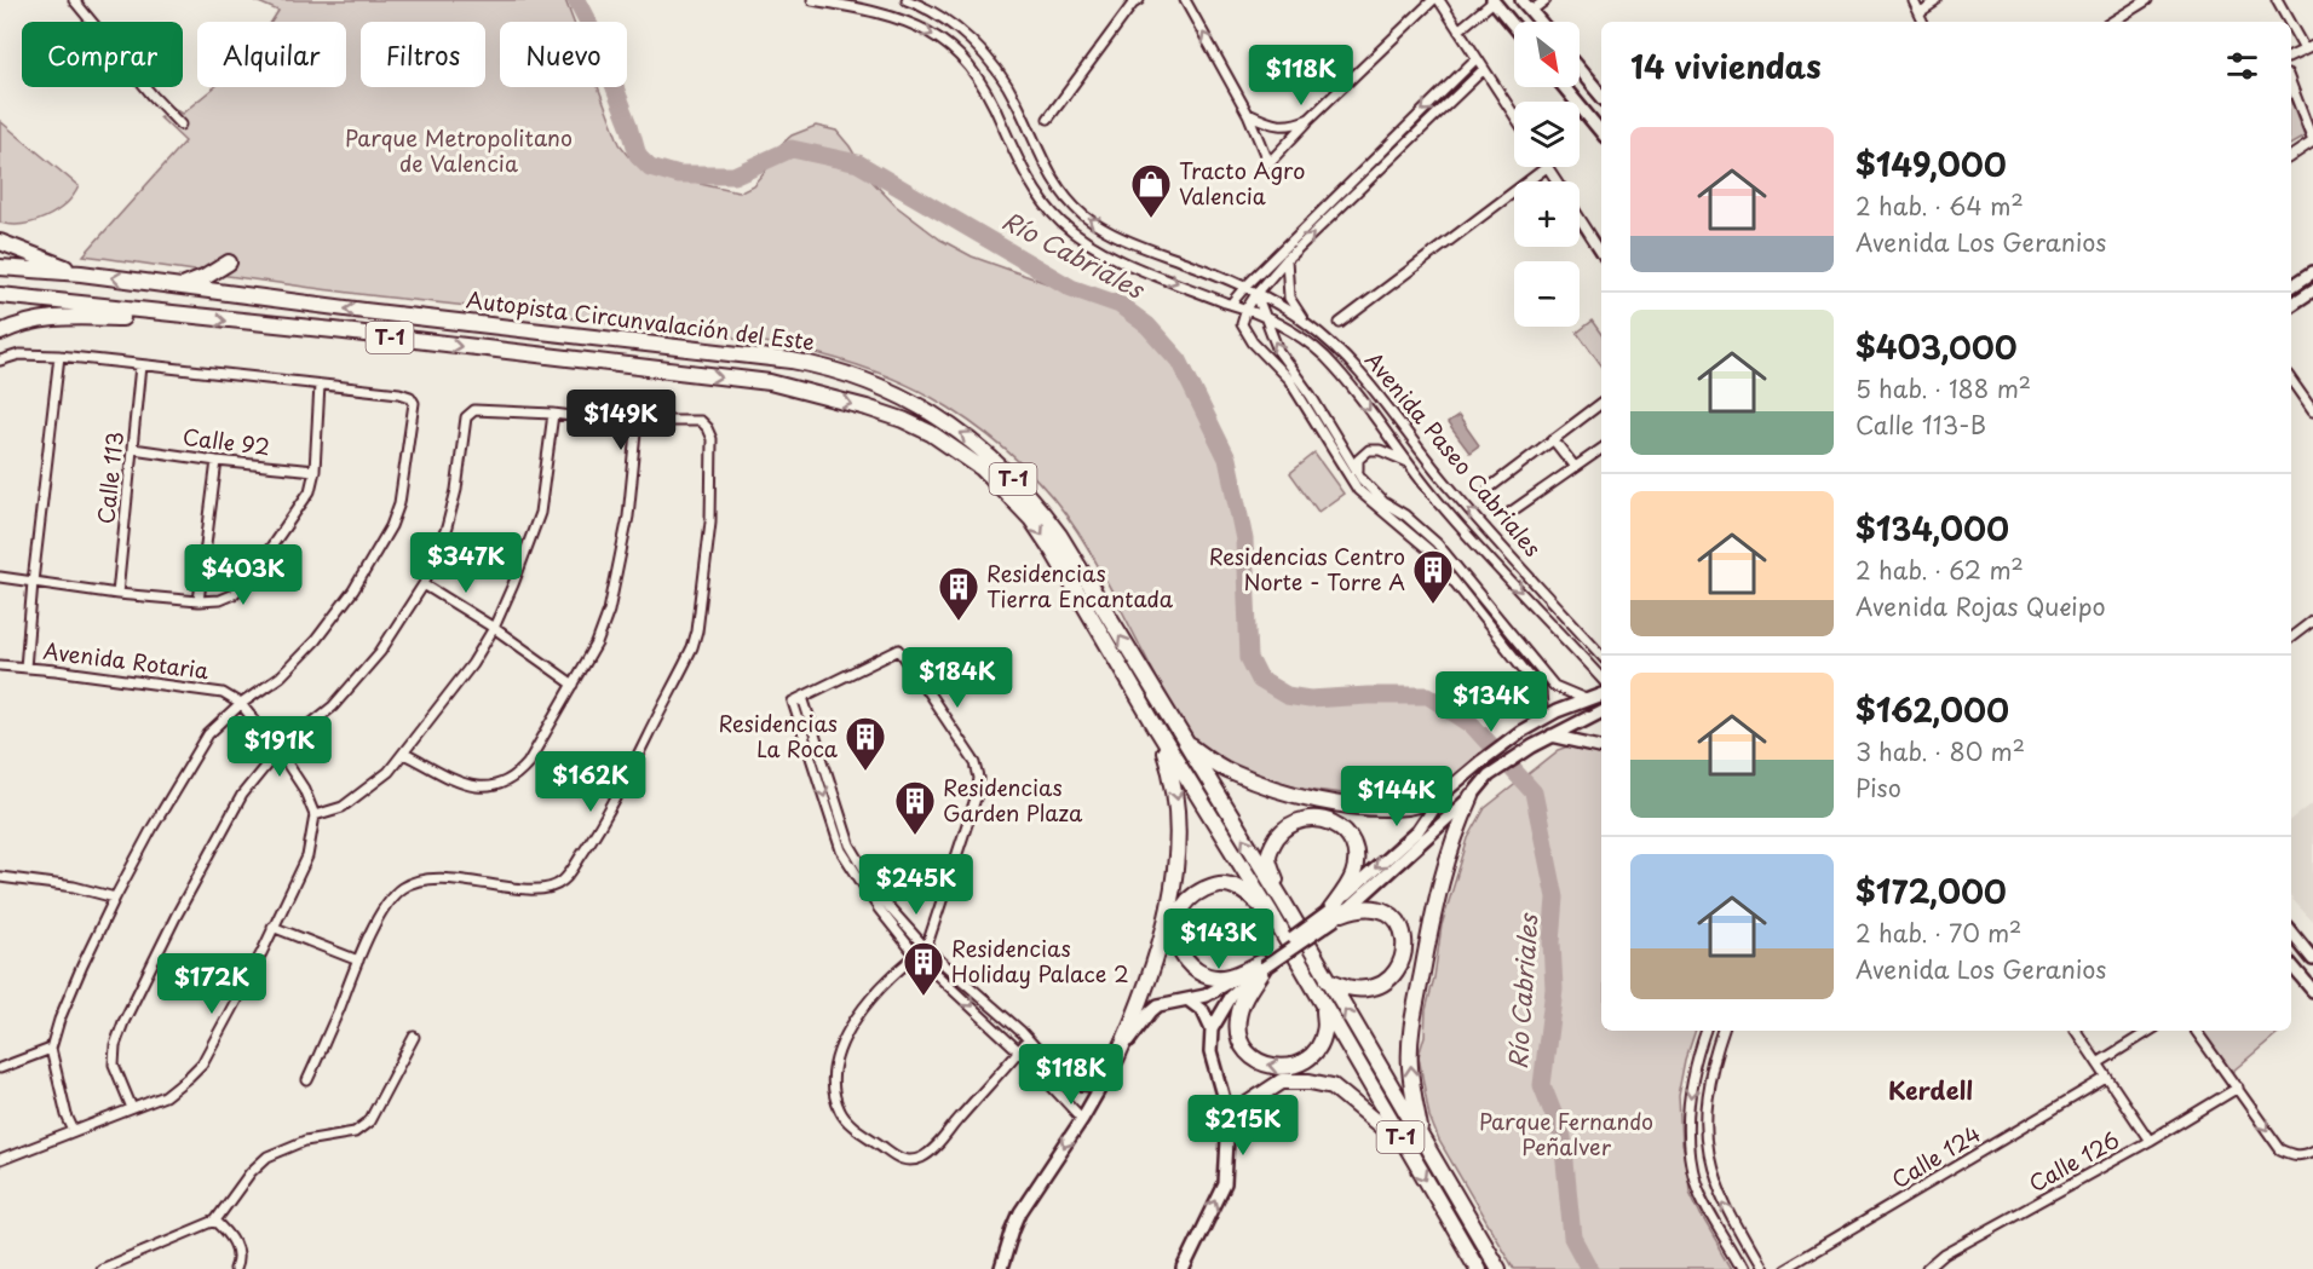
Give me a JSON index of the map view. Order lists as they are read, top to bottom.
{
  "streets": {
    "highway": ["Autopista Circunvalación del Este", "T-1"],
    "street": [
      "Calle 92",
      "Avenida Paseo Cabriales",
      "Calle 113",
      "Avenida Rotaria",
      "Calle 124",
      "Calle 126"
    ]
  },
  "crossings": [
    ["Calle 92", "Calle 113"]
  ],
  "districts": ["Kerdell"],
  "water": ["Río Cabriales"],
  "parks": ["Parque Metropolitano de Valencia", "Parque Fernando Peñalver"],
  "places": {
    "shop": ["Tracto Agro Valencia"],
    "building": [
      "Residencias Centro Norte - Torre A",
      "Residencias Tierra Encantada",
      "Residencias La Roca",
      "Residencias Garden Plaza",
      "Residencias Holiday Palace 2"
    ]
  },
  "north": "bottom right",
  "page": {
    "map_buttons": ["+", "−"],
    "chip": [
      "Comprar",
      "Alquilar",
      "Filtros",
      "Nuevo"
    ],
    "heading": "14 viviendas",
    "price": [
      "$118K",
      "$149K",
      "$347K",
      "$403K",
      "$184K",
      "$134K",
      "$191K",
      "$162K",
      "$144K",
      "$245K",
      "$143K",
      "$172K",
      "$118K",
      "$215K"
    ],
    "list": [
      {
        "name": "$149,000",
        "note": "2 hab. · 64 m² · Avenida Los Geranios"
      },
      {
        "name": "$403,000",
        "note": "5 hab. · 188 m² · Calle 113-B"
      },
      {
        "name": "$134,000",
        "note": "2 hab. · 62 m² · Avenida Rojas Queipo"
      },
      {
        "name": "$162,000",
        "note": "3 hab. · 80 m² · Piso"
      },
      {
        "name": "$172,000",
        "note": "2 hab. · 70 m² · Avenida Los Geranios"
      }
    ]
  }
}
